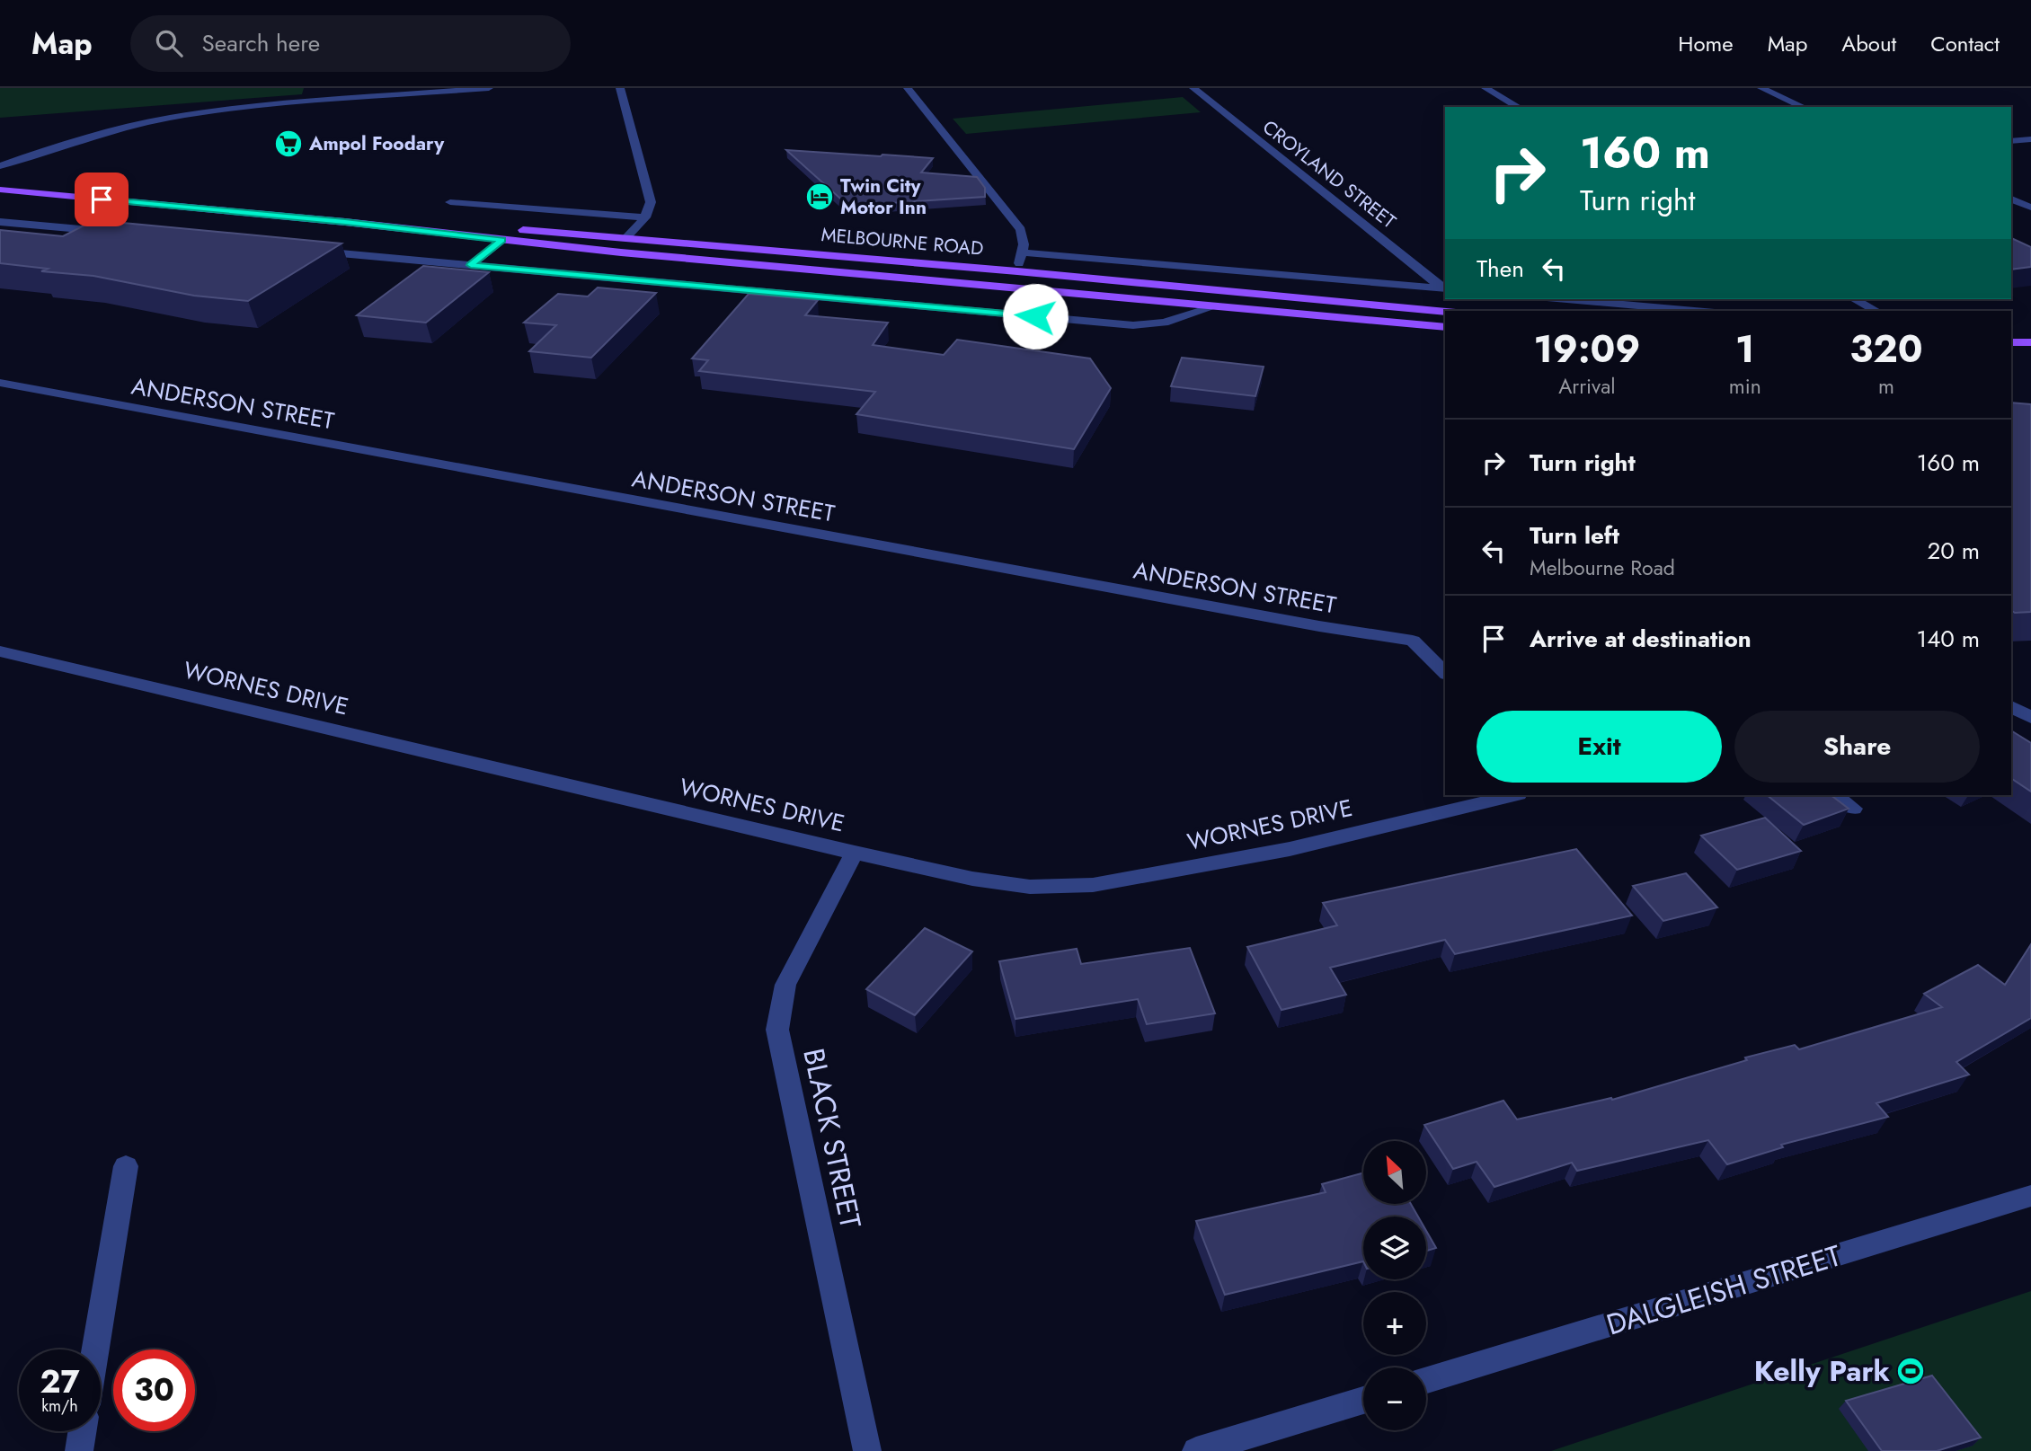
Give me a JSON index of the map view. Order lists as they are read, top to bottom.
{
  "streets": {
    "main road": ["MELBOURNE ROAD"],
    "street": [
      "CROYLAND STREET",
      "ANDERSON STREET",
      "WORNES DRIVE",
      "BLACK STREET",
      "DALGLEISH STREET"
    ]
  },
  "crossings": [
    ["WORNES DRIVE", "BLACK STREET"]
  ],
  "places": {
    "supermarket": ["Ampol Foodary"],
    "hotel": ["Twin City Motor Inn"],
    "sports": ["Kelly Park"]
  },
  "north": "top left",
  "page": {
    "header": "Map",
    "search": "Search here",
    "nav": [
      "Home",
      "Map",
      "About",
      "Contact"
    ],
    "turn": ["160 m", "Turn right"],
    "then": "Then",
    "eta": [
      "19:09",
      "Arrival",
      "1",
      "min",
      "320",
      "m"
    ],
    "list": [
      {
        "name": "Turn right",
        "value": "160 m"
      },
      {
        "name": "Turn left",
        "note": "Melbourne Road",
        "value": "20 m"
      },
      {
        "name": "Arrive at destination",
        "value": "140 m"
      }
    ],
    "buttons": ["Exit", "Share"],
    "map_buttons": ["+", "−"],
    "speed": "27 km/h",
    "limit": "30"
  }
}
